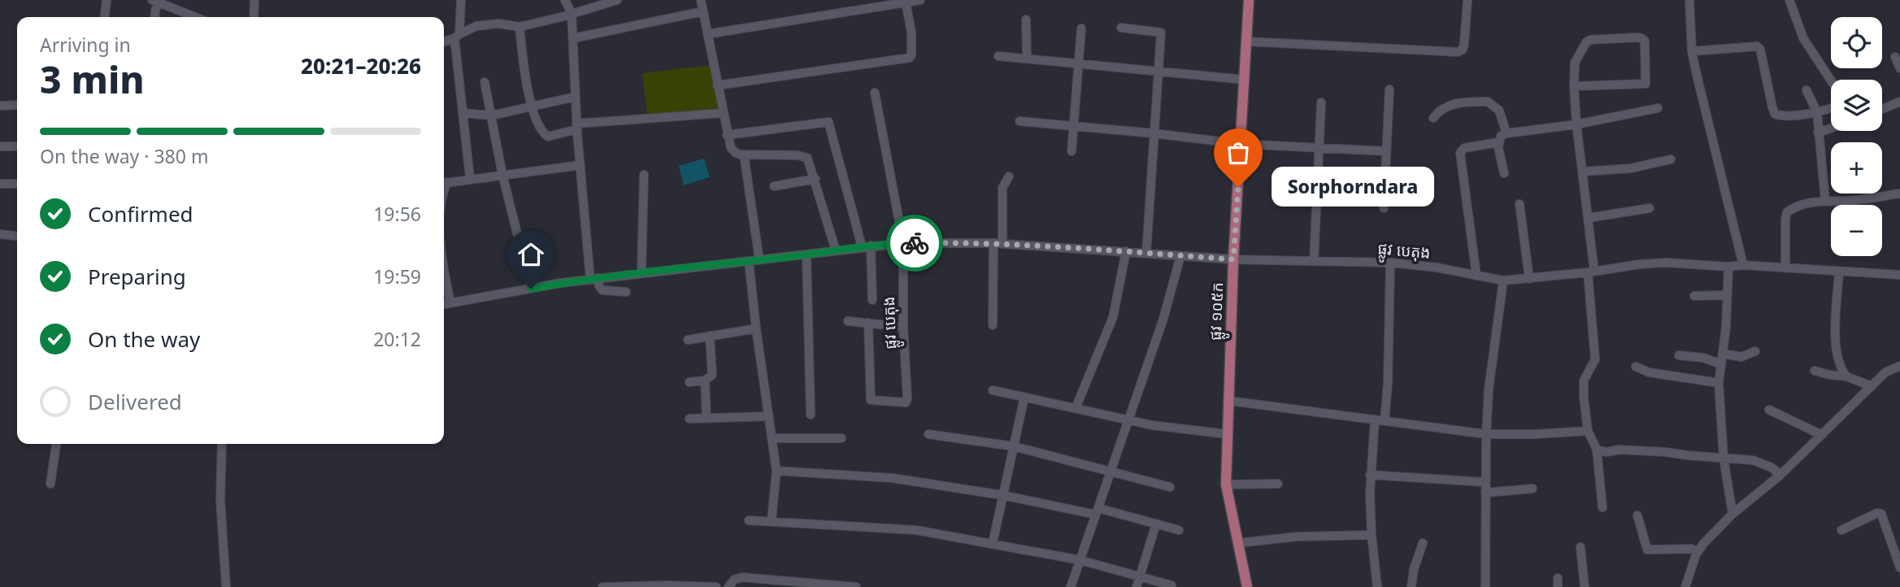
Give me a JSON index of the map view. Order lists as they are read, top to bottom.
{
  "streets": {
    "main road": ["ផ្លូវ ១០៥ក"],
    "street": ["ផ្លូវ បេតុង"]
  },
  "crossings": [
    ["ផ្លូវ បេតុង", "ផ្លូវ ១០៥ក"]
  ],
  "places": ["Sorphorndara"],
  "page": {
    "map_buttons": ["+", "−"],
    "heading": ["3 min", "Arriving in", "20:21–20:26"],
    "bar": "On the way · 380 m",
    "bubble": "Sorphorndara",
    "list": [
      ["Confirmed", "19:56"],
      ["Preparing", "19:59"],
      ["On the way", "20:12"],
      "Delivered"
    ]
  }
}
